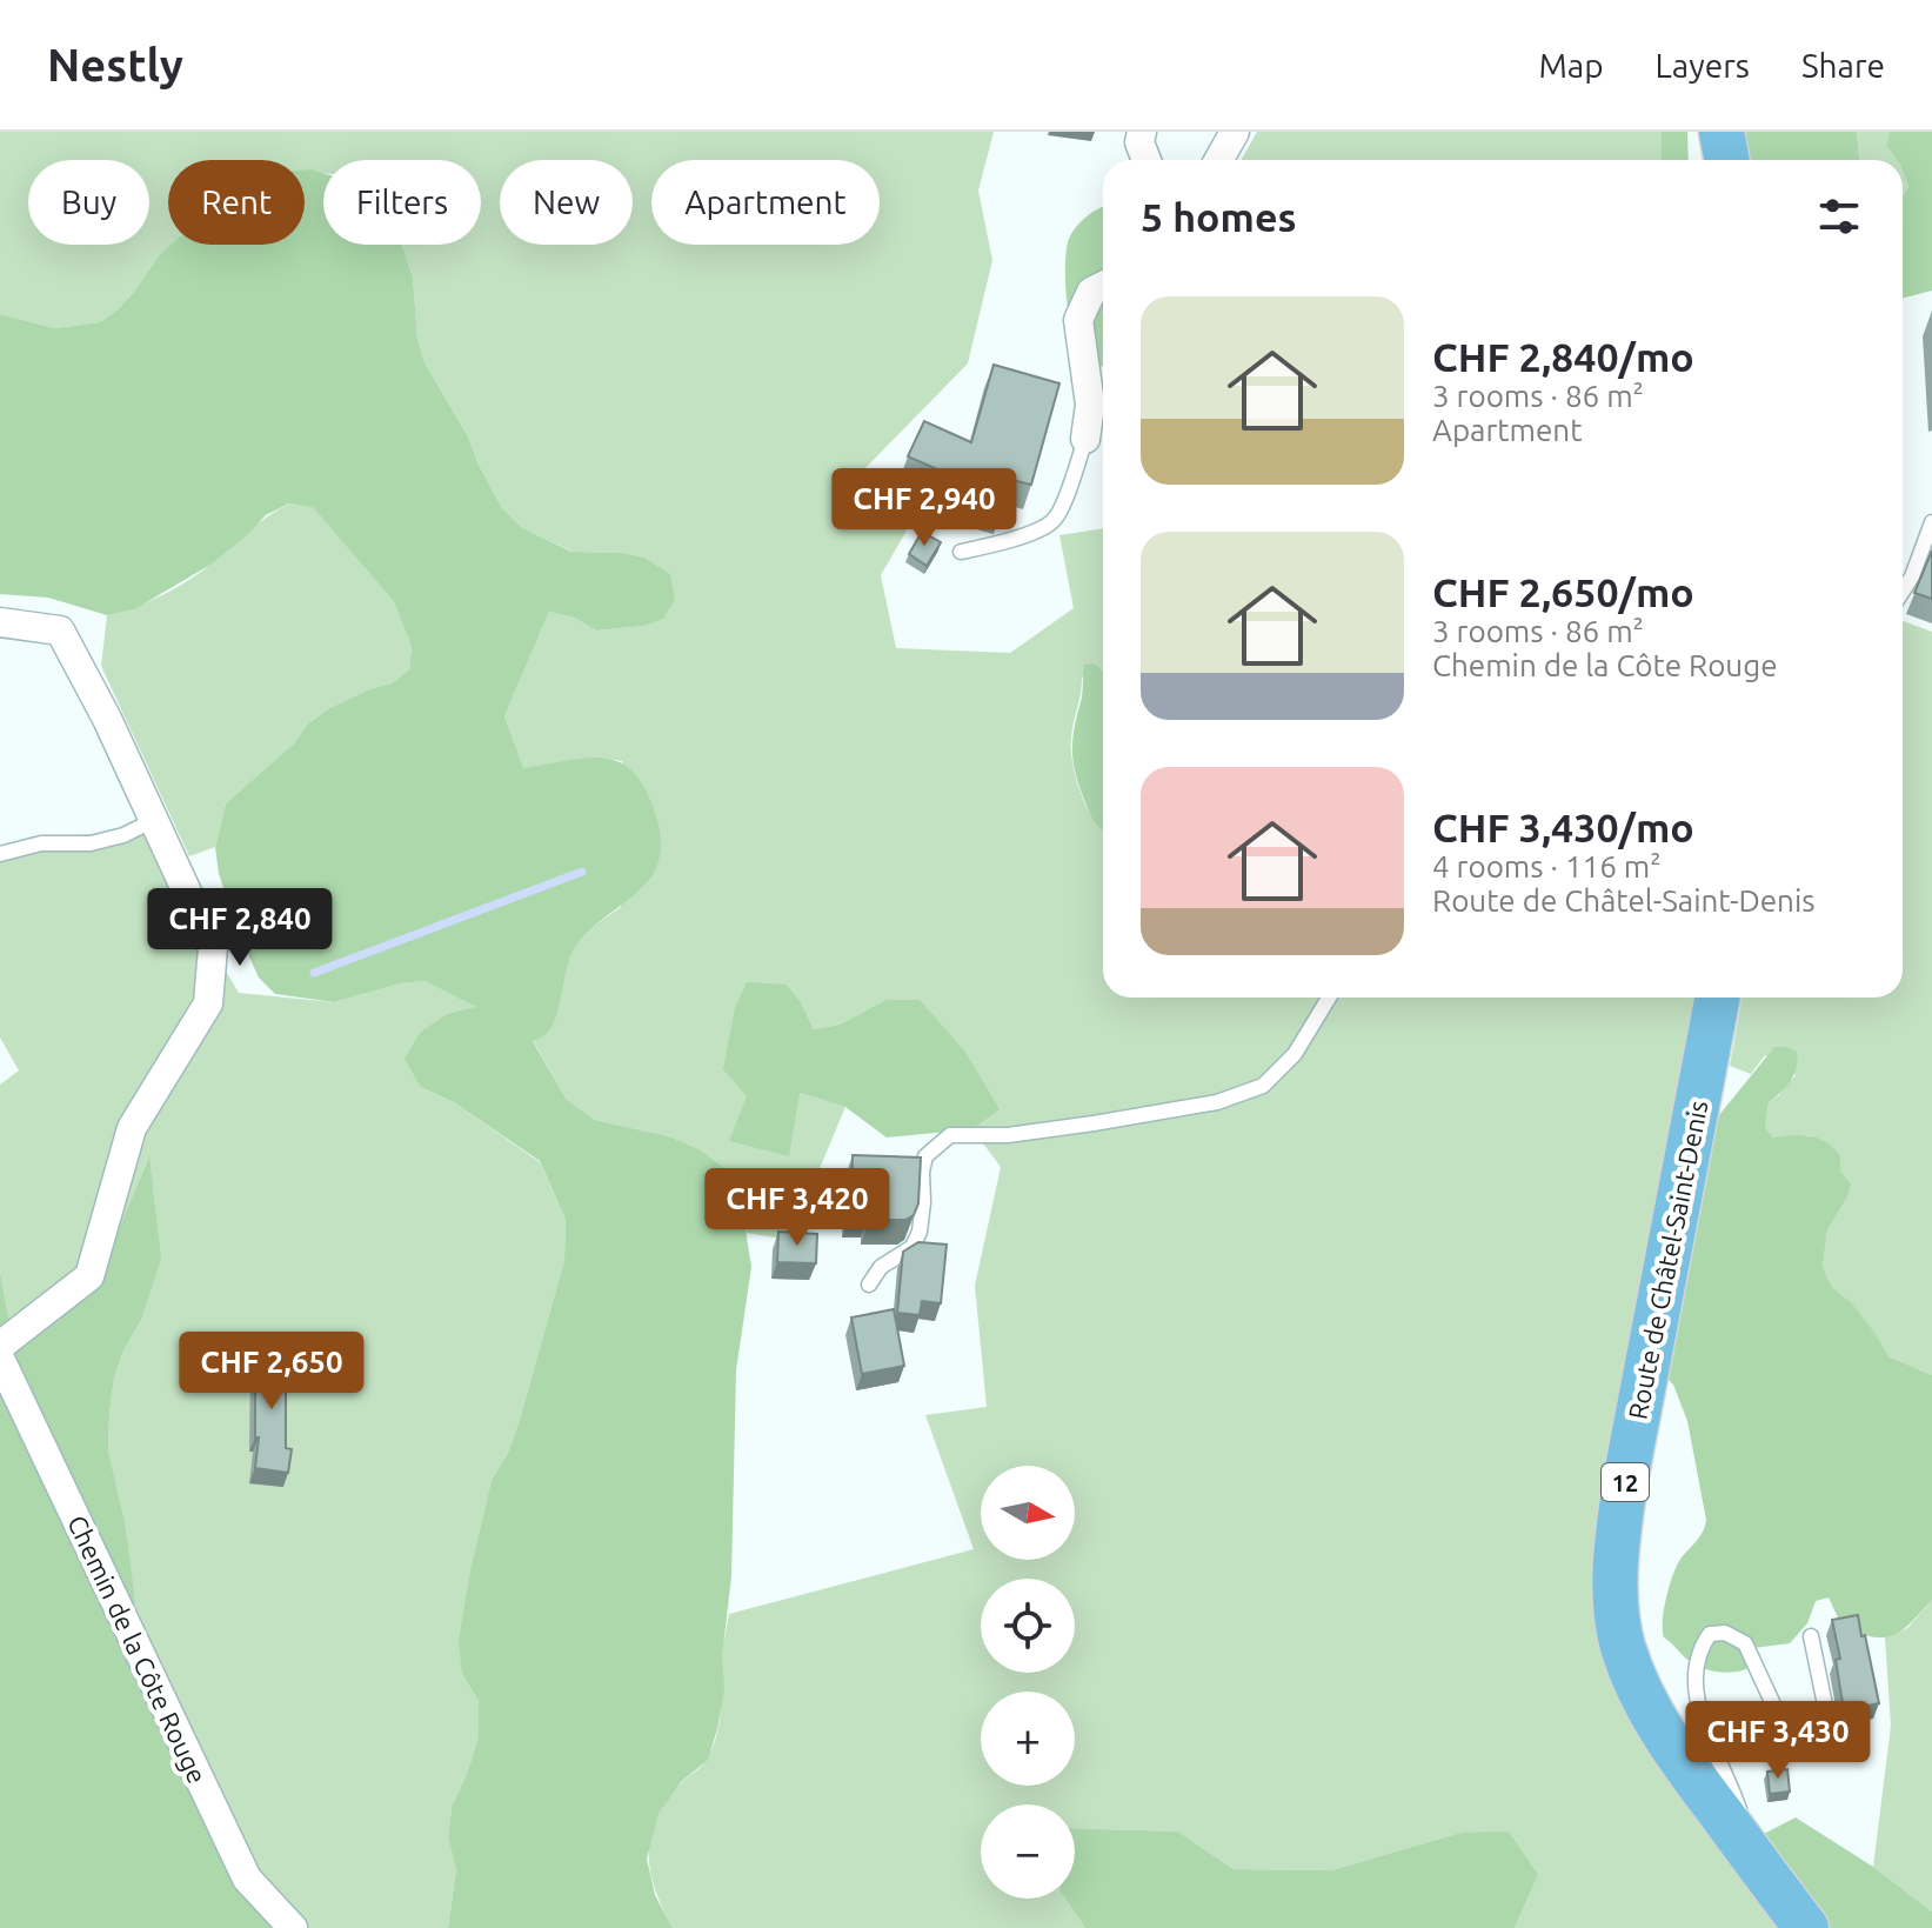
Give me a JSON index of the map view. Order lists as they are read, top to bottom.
{
  "streets": {
    "main road": ["Route de Châtel-Saint-Denis", "12"],
    "street": ["Chemin de la Côte Rouge"]
  },
  "north": "right",
  "page": {
    "header": "Nestly",
    "nav": ["Map", "Layers", "Share"],
    "chip": [
      "Buy",
      "Rent",
      "Filters",
      "New",
      "Apartment"
    ],
    "heading": "5 homes",
    "list": [
      {
        "name": "CHF 2,840/mo",
        "note": "3 rooms · 86 m² · Apartment"
      },
      {
        "name": "CHF 2,650/mo",
        "note": "3 rooms · 86 m² · Chemin de la Côte Rouge"
      },
      {
        "name": "CHF 3,430/mo",
        "note": "4 rooms · 116 m² · Route de Châtel-Saint-Denis"
      }
    ],
    "price": [
      "CHF 2,940",
      "CHF 2,840",
      "CHF 3,420",
      "CHF 2,650",
      "CHF 3,430"
    ],
    "map_buttons": ["+", "−"]
  }
}
